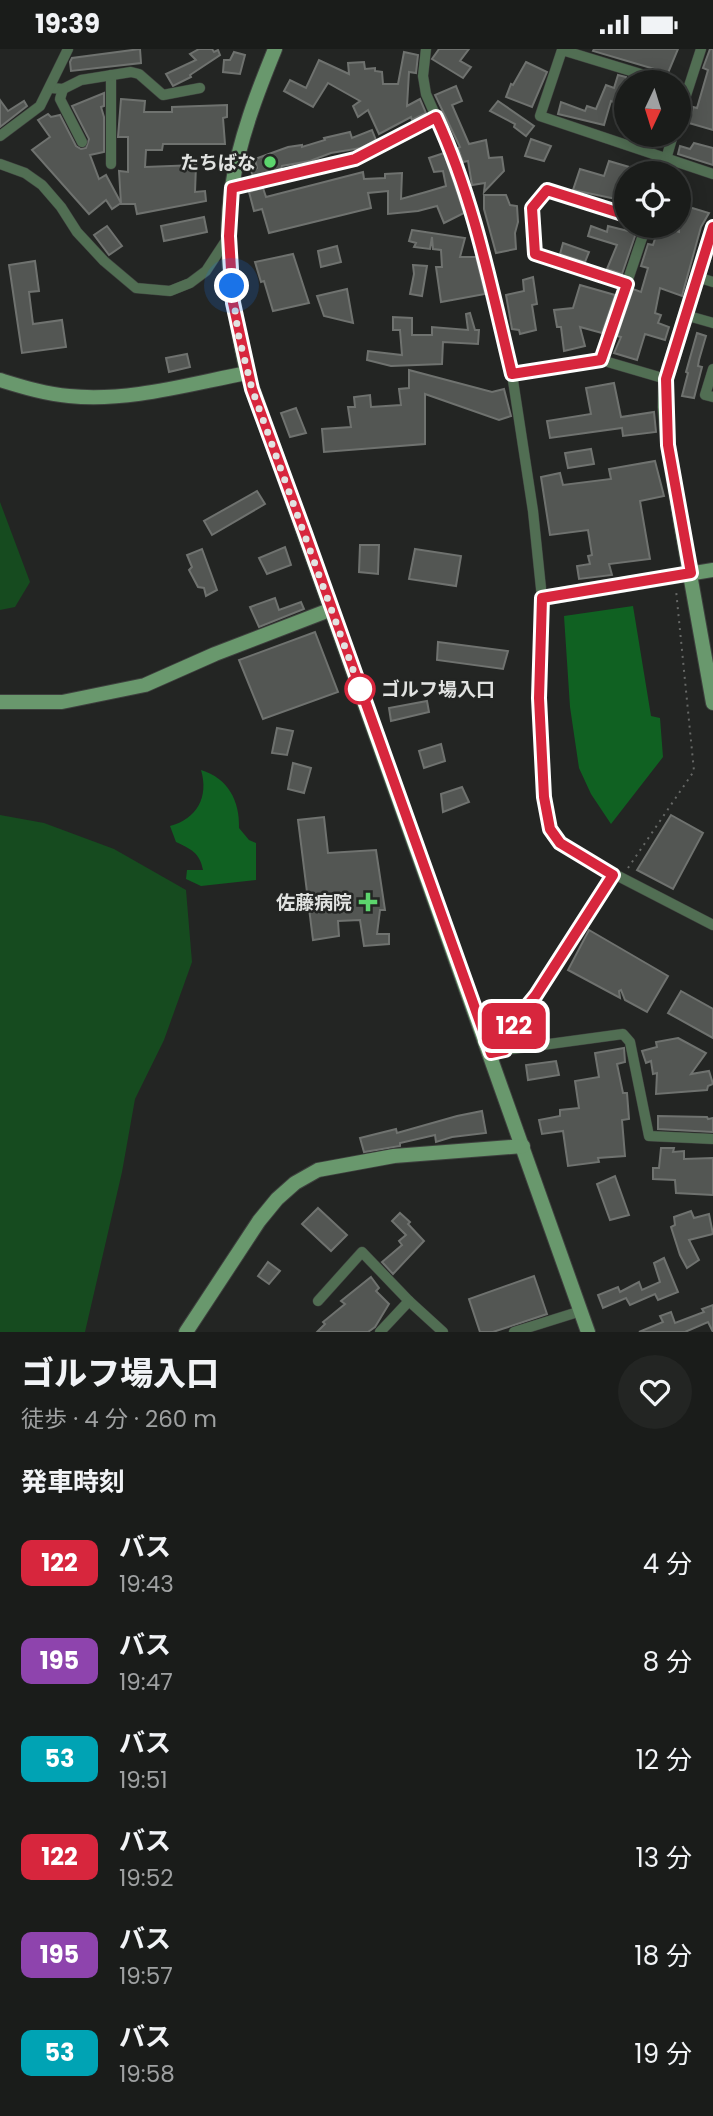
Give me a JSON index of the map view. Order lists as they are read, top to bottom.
{
  "places": {
    "other": ["たちばな", "ゴルフ場入口"],
    "health": ["佐藤病院"]
  },
  "lines": ["bus line 122"],
  "north": "bottom",
  "page": {
    "status": "19:39",
    "on_map": "122",
    "heading": [
      ["ゴルフ場入口", "徒歩 · 4 分 · 260 m"],
      "発車時刻"
    ],
    "list": [
      {
        "mark": "122",
        "name": "バス",
        "note": "19:43",
        "value": "4 分"
      },
      {
        "mark": "195",
        "name": "バス",
        "note": "19:47",
        "value": "8 分"
      },
      {
        "mark": "53",
        "name": "バス",
        "note": "19:51",
        "value": "12 分"
      },
      {
        "mark": "122",
        "name": "バス",
        "note": "19:52",
        "value": "13 分"
      },
      {
        "mark": "195",
        "name": "バス",
        "note": "19:57",
        "value": "18 分"
      },
      {
        "mark": "53",
        "name": "バス",
        "note": "19:58",
        "value": "19 分"
      }
    ]
  }
}
